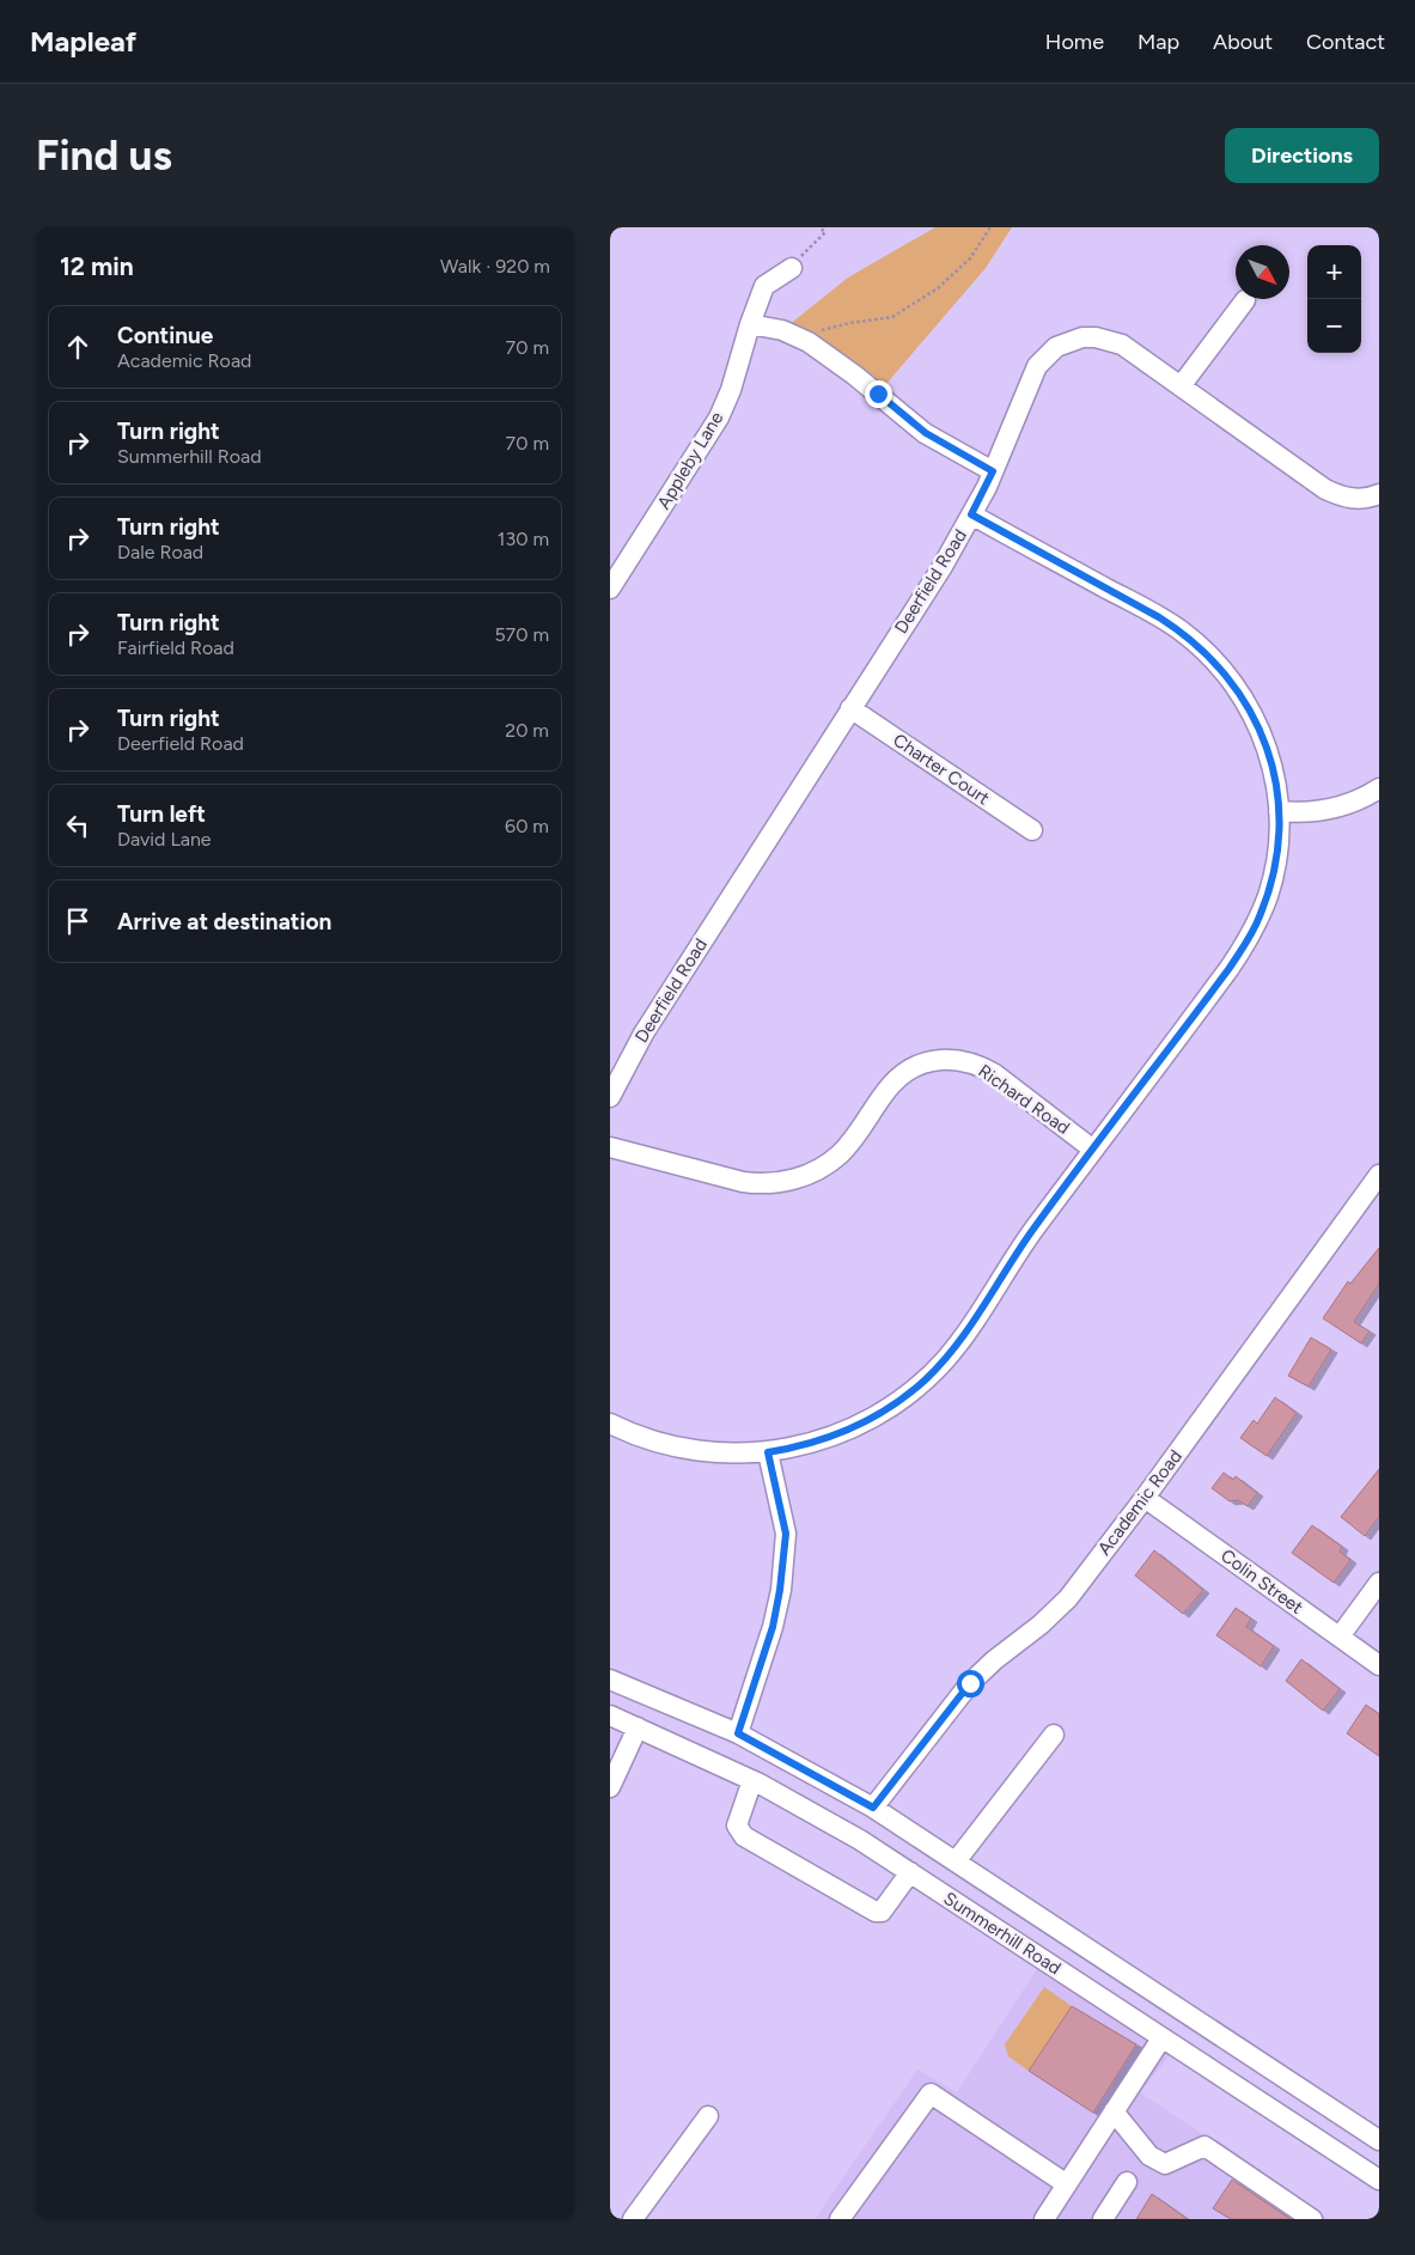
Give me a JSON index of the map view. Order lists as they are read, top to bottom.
{
  "streets": {
    "street": [
      "Appleby Lane",
      "Deerfield Road",
      "Charter Court",
      "Richard Road",
      "Academic Road",
      "Colin Street",
      "Summerhill Road"
    ]
  },
  "crossings": [
    ["Deerfield Road", "Charter Court"],
    ["Academic Road", "Colin Street"],
    ["Academic Road", "Summerhill Road"]
  ],
  "north": "bottom right",
  "page": {
    "header": "Mapleaf",
    "nav": [
      "Home",
      "Map",
      "About",
      "Contact"
    ],
    "buttons": "Directions",
    "title": "Find us",
    "heading": ["12 min", "Walk · 920 m"],
    "map_buttons": ["+", "−"],
    "list": [
      ["Continue", "Academic Road", "70 m"],
      ["Turn right", "Summerhill Road", "70 m"],
      ["Turn right", "Dale Road", "130 m"],
      ["Turn right", "Fairfield Road", "570 m"],
      ["Turn right", "Deerfield Road", "20 m"],
      ["Turn left", "David Lane", "60 m"],
      "Arrive at destination"
    ]
  }
}
